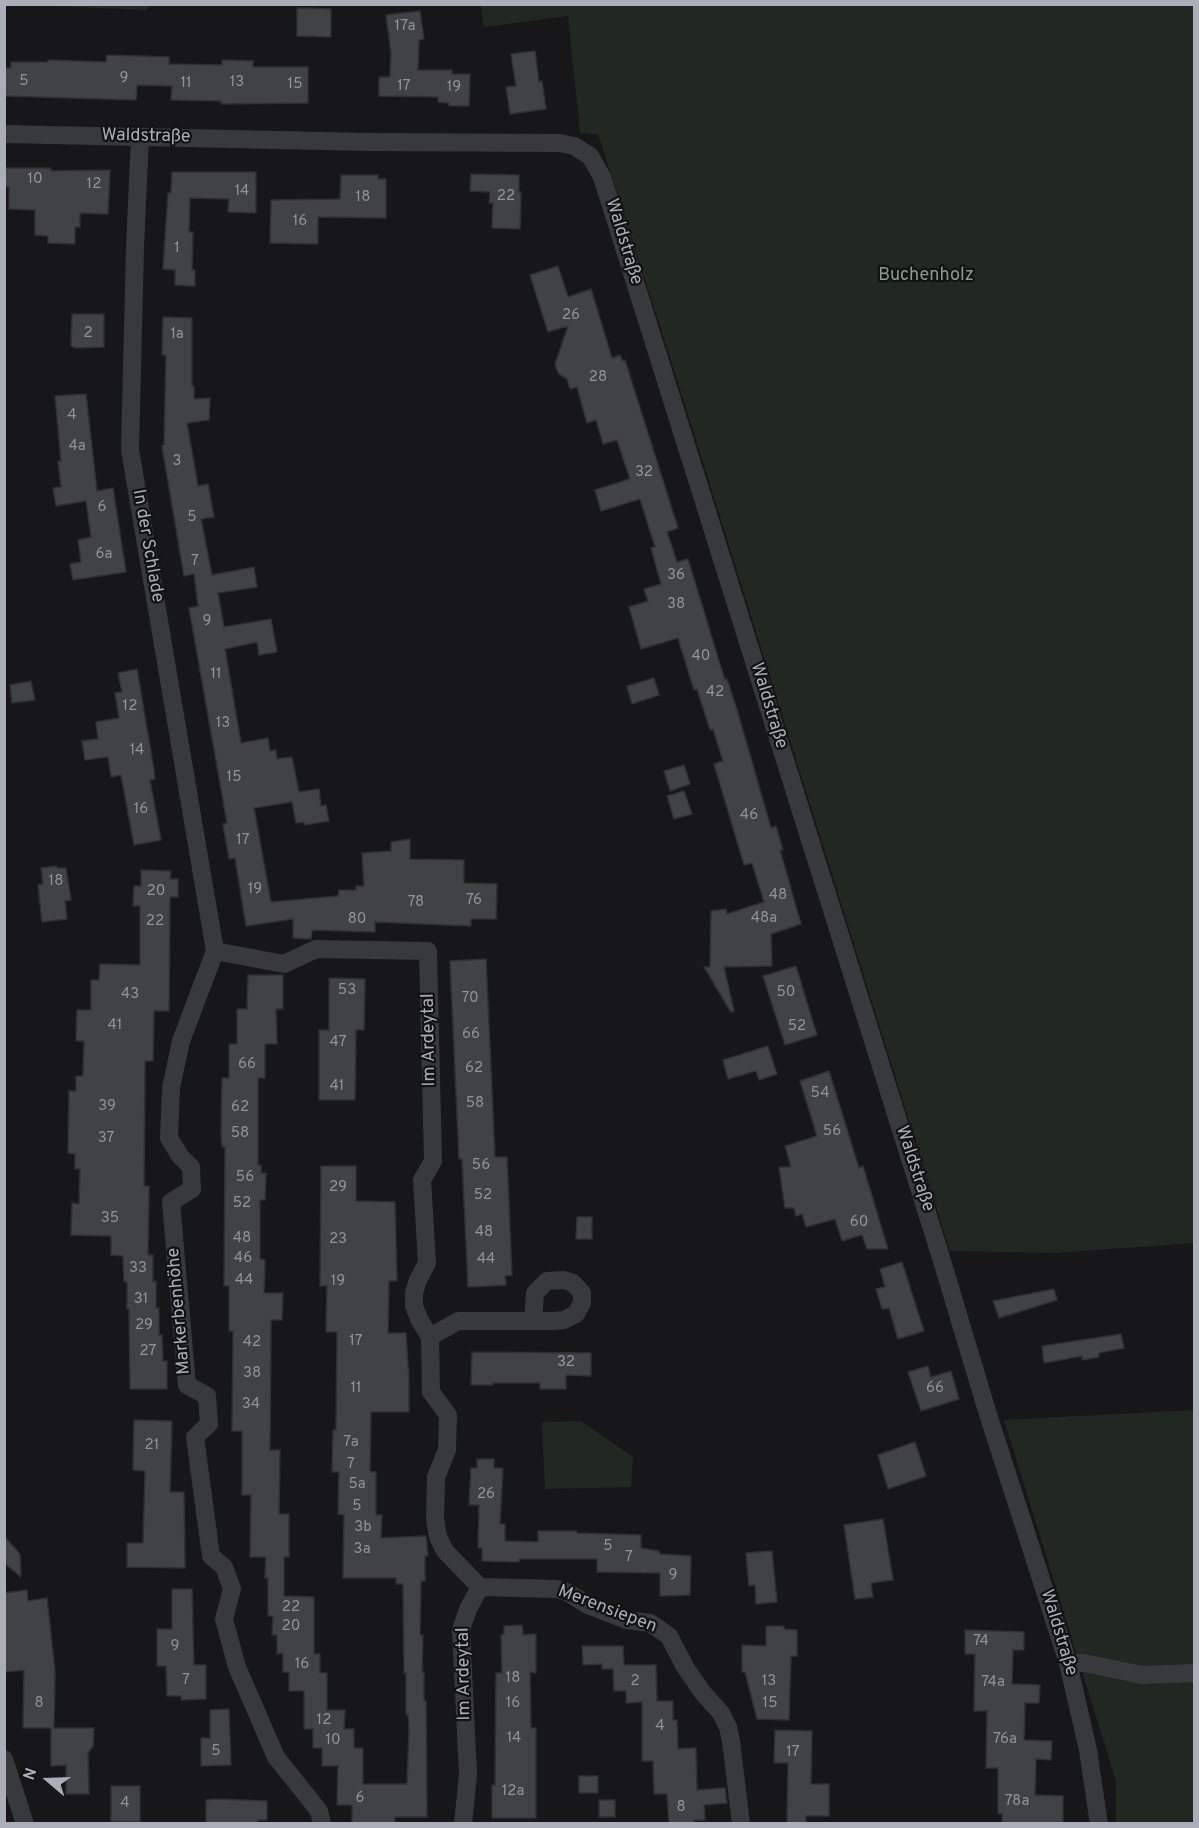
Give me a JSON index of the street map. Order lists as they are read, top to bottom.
{
  "streets": {
    "street": [
      "Waldstraße",
      "In der Schlade",
      "Im Ardeytal",
      "Markerbenhöhe",
      "Merensiepen"
    ]
  },
  "crossings": [
    ["Waldstraße", "In der Schlade"],
    ["In der Schlade", "Im Ardeytal"],
    ["In der Schlade", "Markerbenhöhe"],
    ["Im Ardeytal", "Markerbenhöhe"],
    ["Im Ardeytal", "Merensiepen"]
  ],
  "parks": ["Buchenholz"],
  "house_numbers": [
    "17a",
    "9",
    "5",
    "13",
    "11",
    "15",
    "17",
    "19",
    "10",
    "12",
    "14",
    "22",
    "18",
    "16",
    "1",
    "26",
    "2",
    "1a",
    "28",
    "4",
    "4a",
    "3",
    "32",
    "6",
    "5",
    "6a",
    "7",
    "36",
    "38",
    "9",
    "40",
    "11",
    "42",
    "12",
    "13",
    "14",
    "15",
    "16",
    "46",
    "17",
    "18",
    "19",
    "20",
    "48",
    "76",
    "78",
    "48a",
    "80",
    "22",
    "53",
    "50",
    "43",
    "70",
    "41",
    "52",
    "66",
    "47",
    "66",
    "62",
    "41",
    "54",
    "58",
    "39",
    "62",
    "56",
    "58",
    "37",
    "56",
    "56",
    "29",
    "52",
    "52",
    "35",
    "60",
    "48",
    "48",
    "23",
    "46",
    "44",
    "33",
    "44",
    "19",
    "31",
    "29",
    "17",
    "42",
    "27",
    "32",
    "38",
    "11",
    "66",
    "34",
    "7a",
    "21",
    "7",
    "5a",
    "26",
    "5",
    "3b",
    "5",
    "3a",
    "7",
    "9",
    "22",
    "20",
    "74",
    "9",
    "16",
    "18",
    "7",
    "2",
    "13",
    "74a",
    "8",
    "16",
    "15",
    "12",
    "4",
    "14",
    "76a",
    "10",
    "5",
    "17",
    "12a",
    "6",
    "78a",
    "4",
    "8"
  ],
  "north": "left"
}
